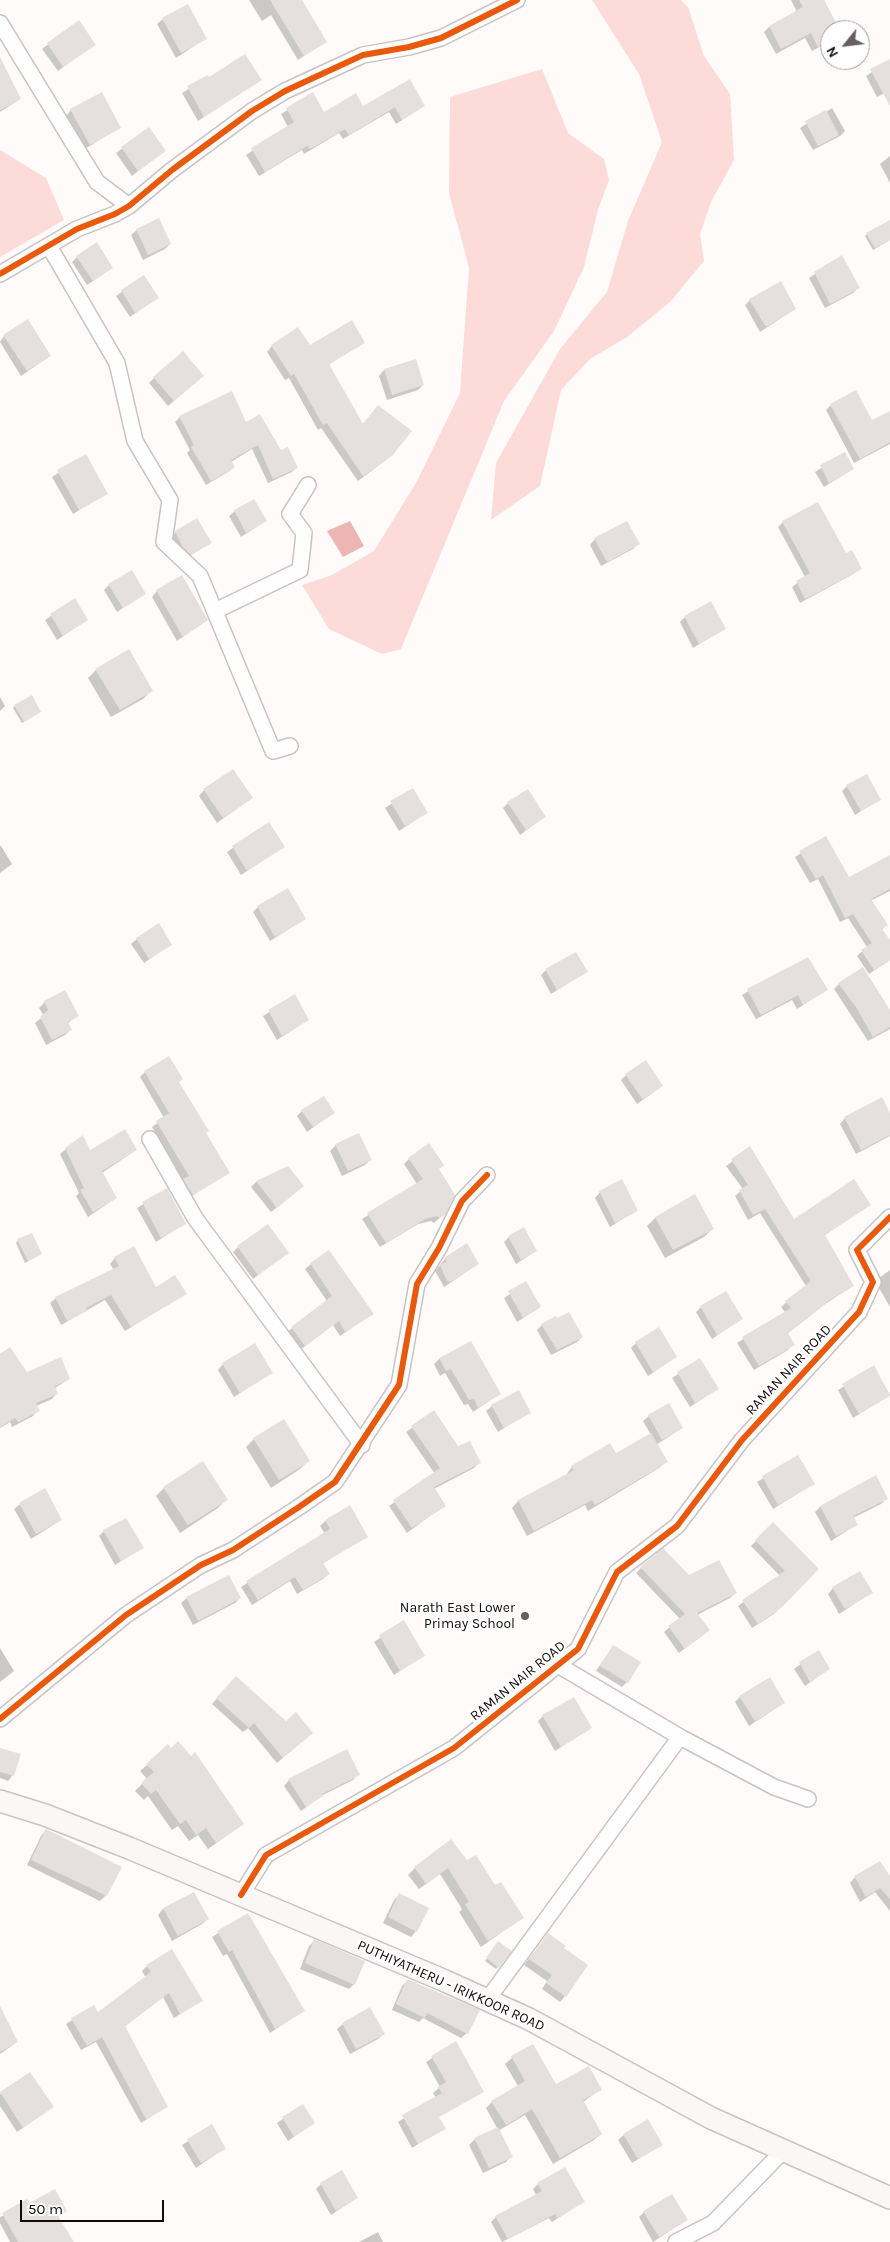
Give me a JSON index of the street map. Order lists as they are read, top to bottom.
{
  "streets": {
    "main road": ["PUTHIYATHERU - IRIKKOOR ROAD"],
    "street": ["RAMAN NAIR ROAD"]
  },
  "crossings": [
    ["RAMAN NAIR ROAD", "PUTHIYATHERU - IRIKKOOR ROAD"]
  ],
  "places": ["Narath East Lower Primay School"],
  "scale_bar": "50 m",
  "north": "bottom left"
}
